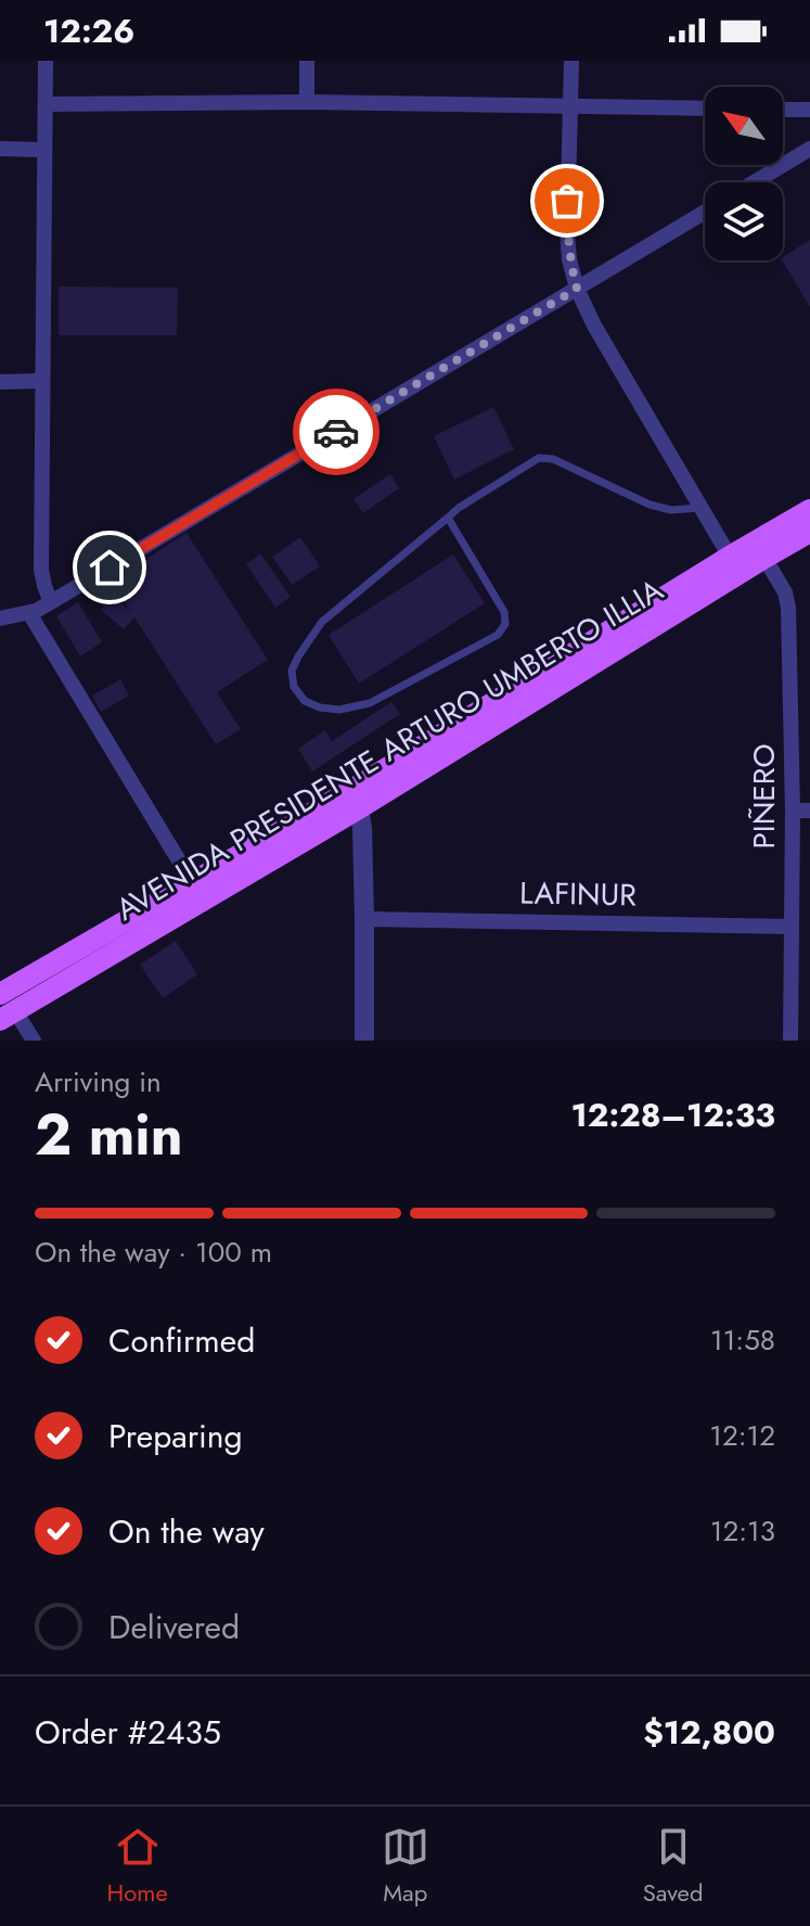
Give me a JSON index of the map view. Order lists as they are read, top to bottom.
{
  "streets": {
    "main road": ["AVENIDA PRESIDENTE ARTURO UMBERTO ILLIA"],
    "street": ["PIÑERO", "LAFINUR"]
  },
  "crossings": [
    ["AVENIDA PRESIDENTE ARTURO UMBERTO ILLIA", "PIÑERO"],
    ["PIÑERO", "LAFINUR"]
  ],
  "north": "top left",
  "page": {
    "status": "12:26",
    "heading": ["2 min", "Arriving in", "12:28–12:33"],
    "panel": ["Order #2435", "$12,800"],
    "bar": "On the way · 100 m",
    "list": [
      ["Confirmed", "11:58"],
      ["Preparing", "12:12"],
      ["On the way", "12:13"],
      "Delivered"
    ],
    "tabs": ["Home", "Map", "Saved"]
  }
}
